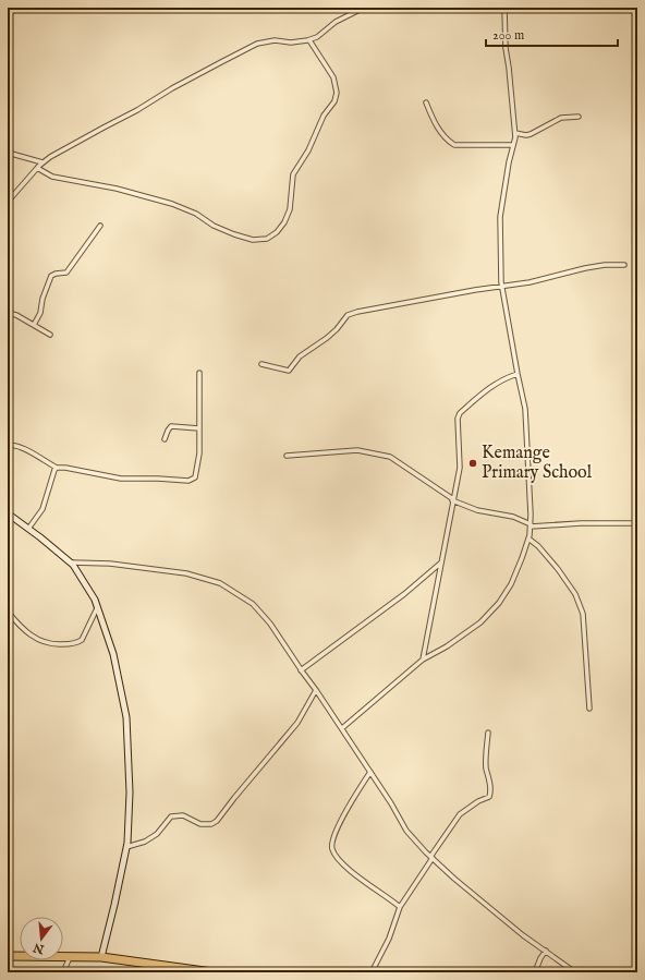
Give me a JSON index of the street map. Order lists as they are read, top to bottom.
{
  "places": ["Kemange Primary School"],
  "scale_bar": "200 m",
  "north": "bottom"
}
